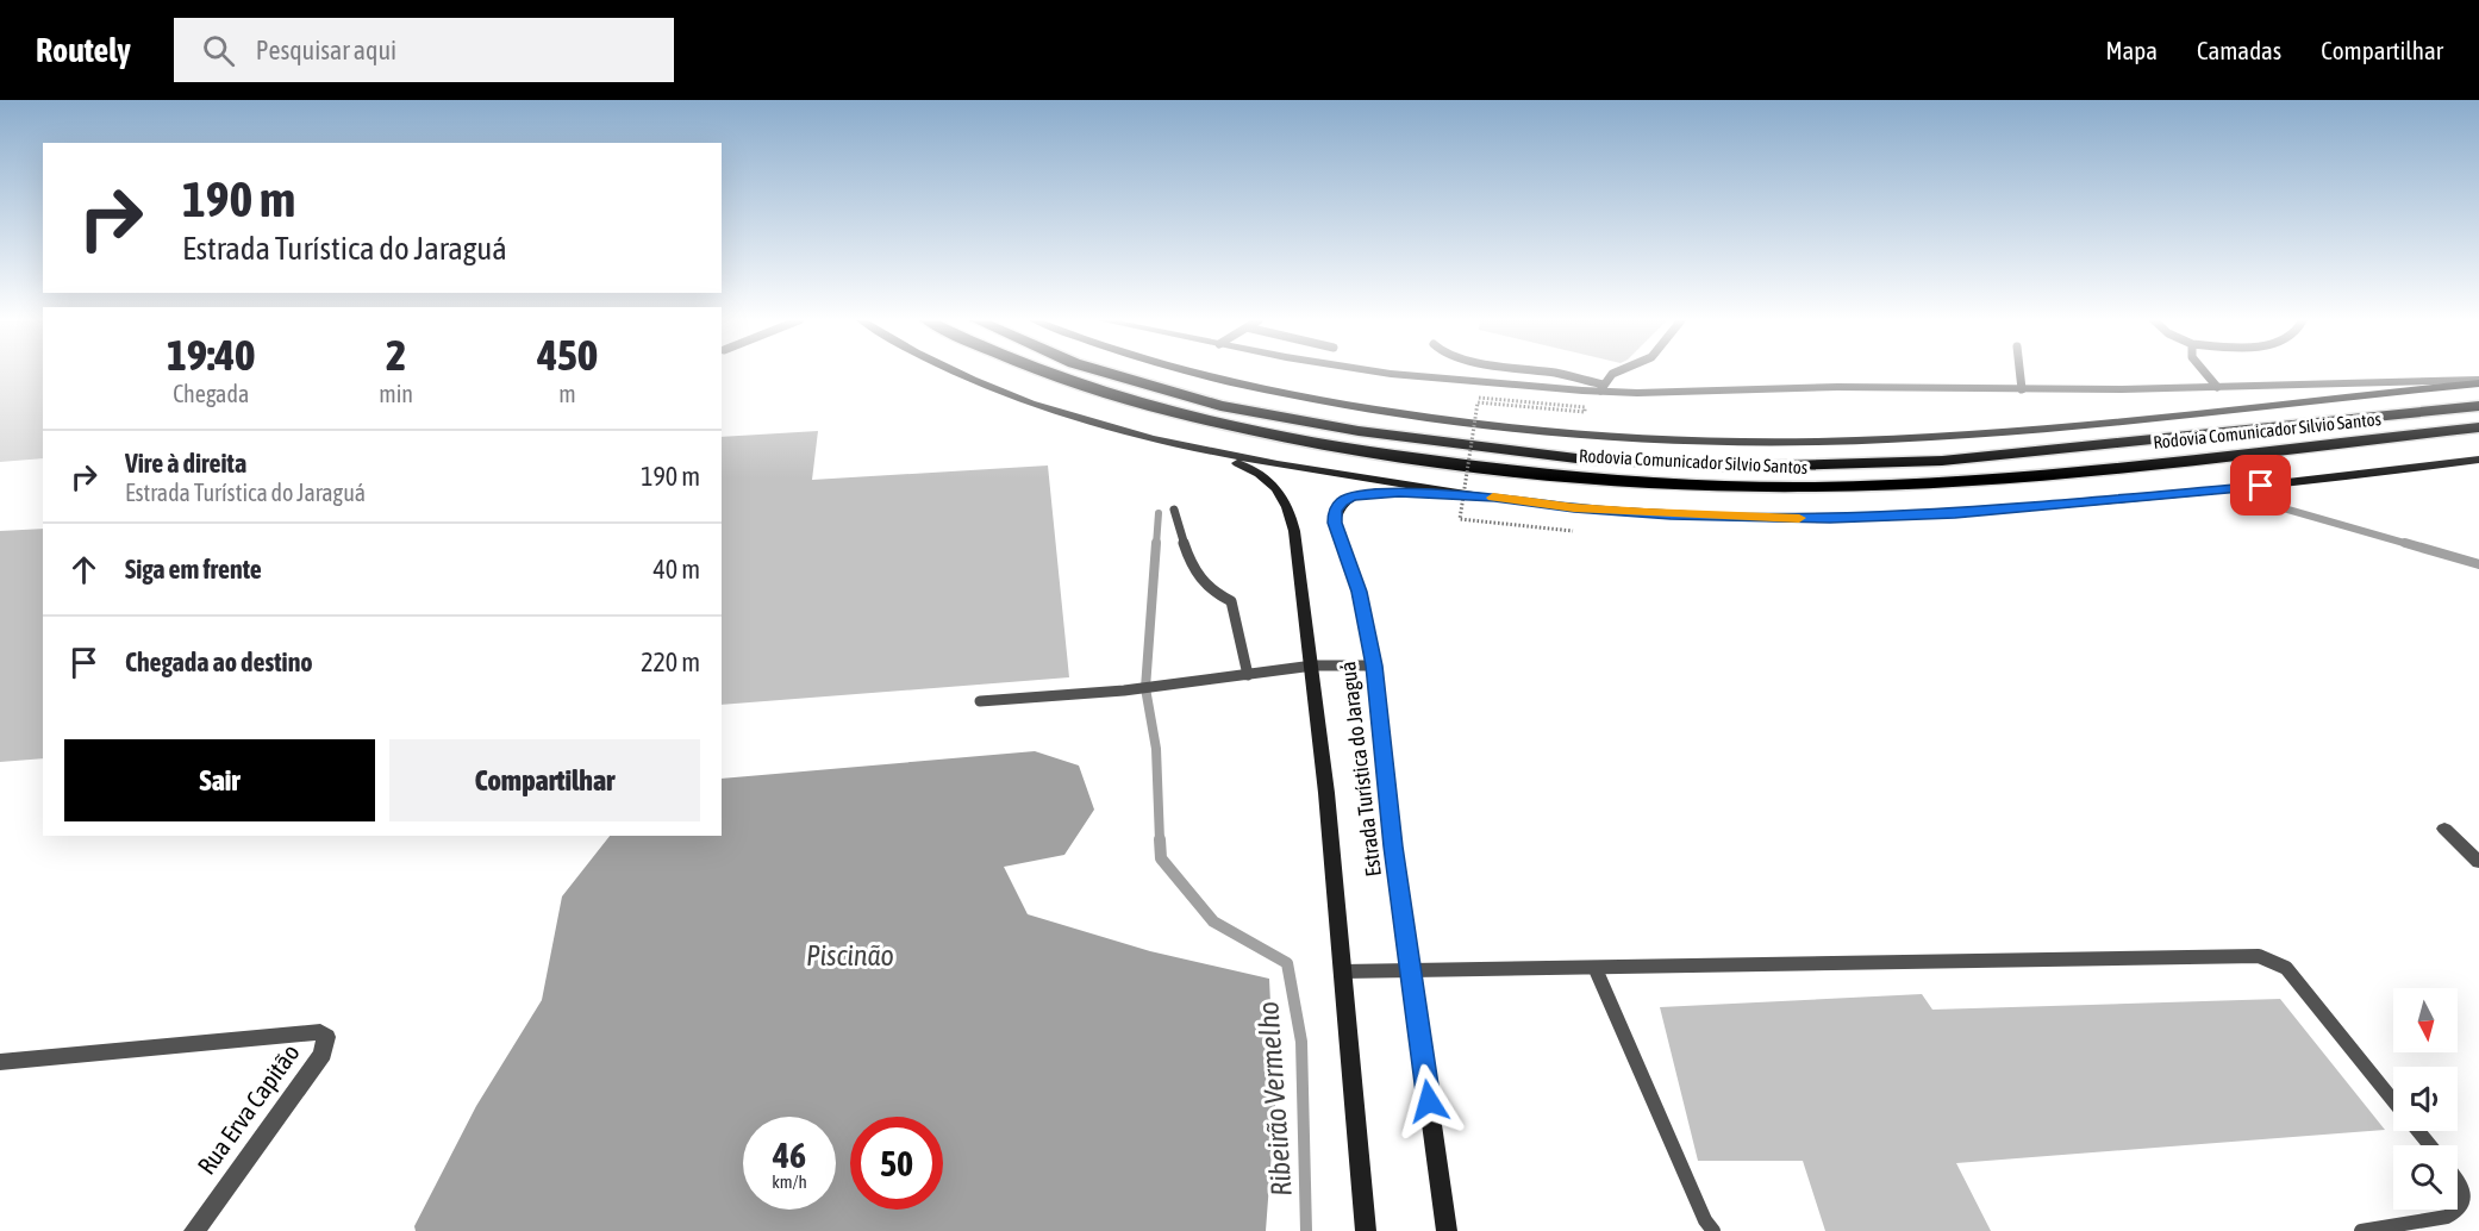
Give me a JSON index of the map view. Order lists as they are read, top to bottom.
{
  "streets": {
    "highway": ["Rodovia Comunicador Silvio Santos"],
    "main road": ["Estrada Turística do Jaraguá"],
    "street": ["Rua Erva Capitão"]
  },
  "water": ["Piscinão", "Ribeirão Vermelho"],
  "north": "bottom",
  "page": {
    "header": "Routely",
    "search": "Pesquisar aqui",
    "nav": ["Mapa", "Camadas", "Compartilhar"],
    "turn": ["190 m", "Estrada Turística do Jaraguá"],
    "eta": [
      "19:40",
      "Chegada",
      "2",
      "min",
      "450",
      "m"
    ],
    "list": [
      {
        "name": "Vire à direita",
        "note": "Estrada Turística do Jaraguá",
        "value": "190 m"
      },
      {
        "name": "Siga em frente",
        "value": "40 m"
      },
      {
        "name": "Chegada ao destino",
        "value": "220 m"
      }
    ],
    "buttons": ["Sair", "Compartilhar"],
    "speed": "46 km/h",
    "limit": "50"
  }
}
